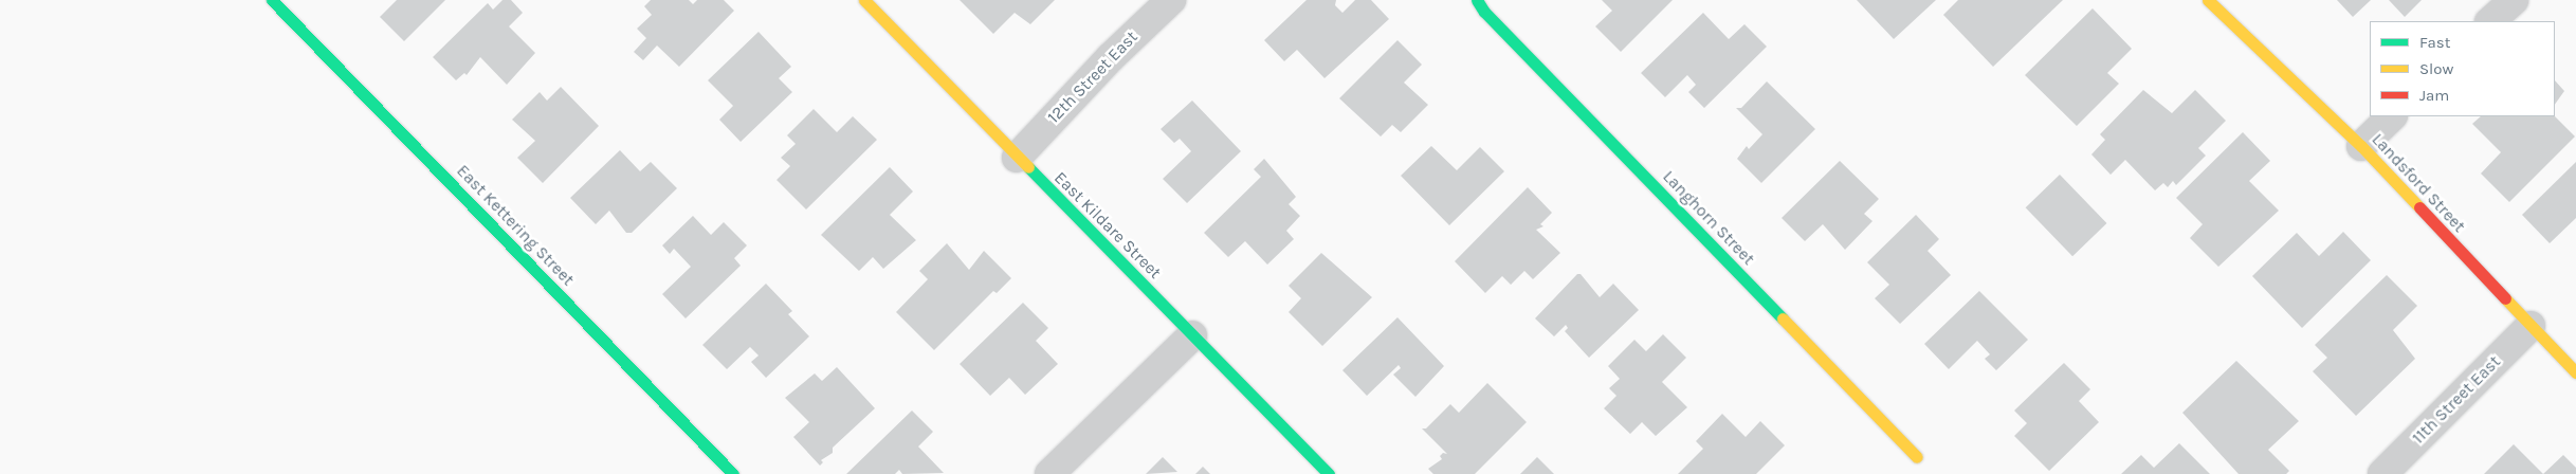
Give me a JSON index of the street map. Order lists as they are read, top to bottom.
{
  "streets": {
    "street": [
      "12th Street East",
      "Landsford Street",
      "Langhorn Street",
      "East Kettering Street",
      "East Kildare Street",
      "11th Street East"
    ]
  },
  "crossings": [
    ["12th Street East", "East Kildare Street"],
    ["Landsford Street", "11th Street East"]
  ],
  "legend": ["Fast", "Slow", "Jam"]
}
